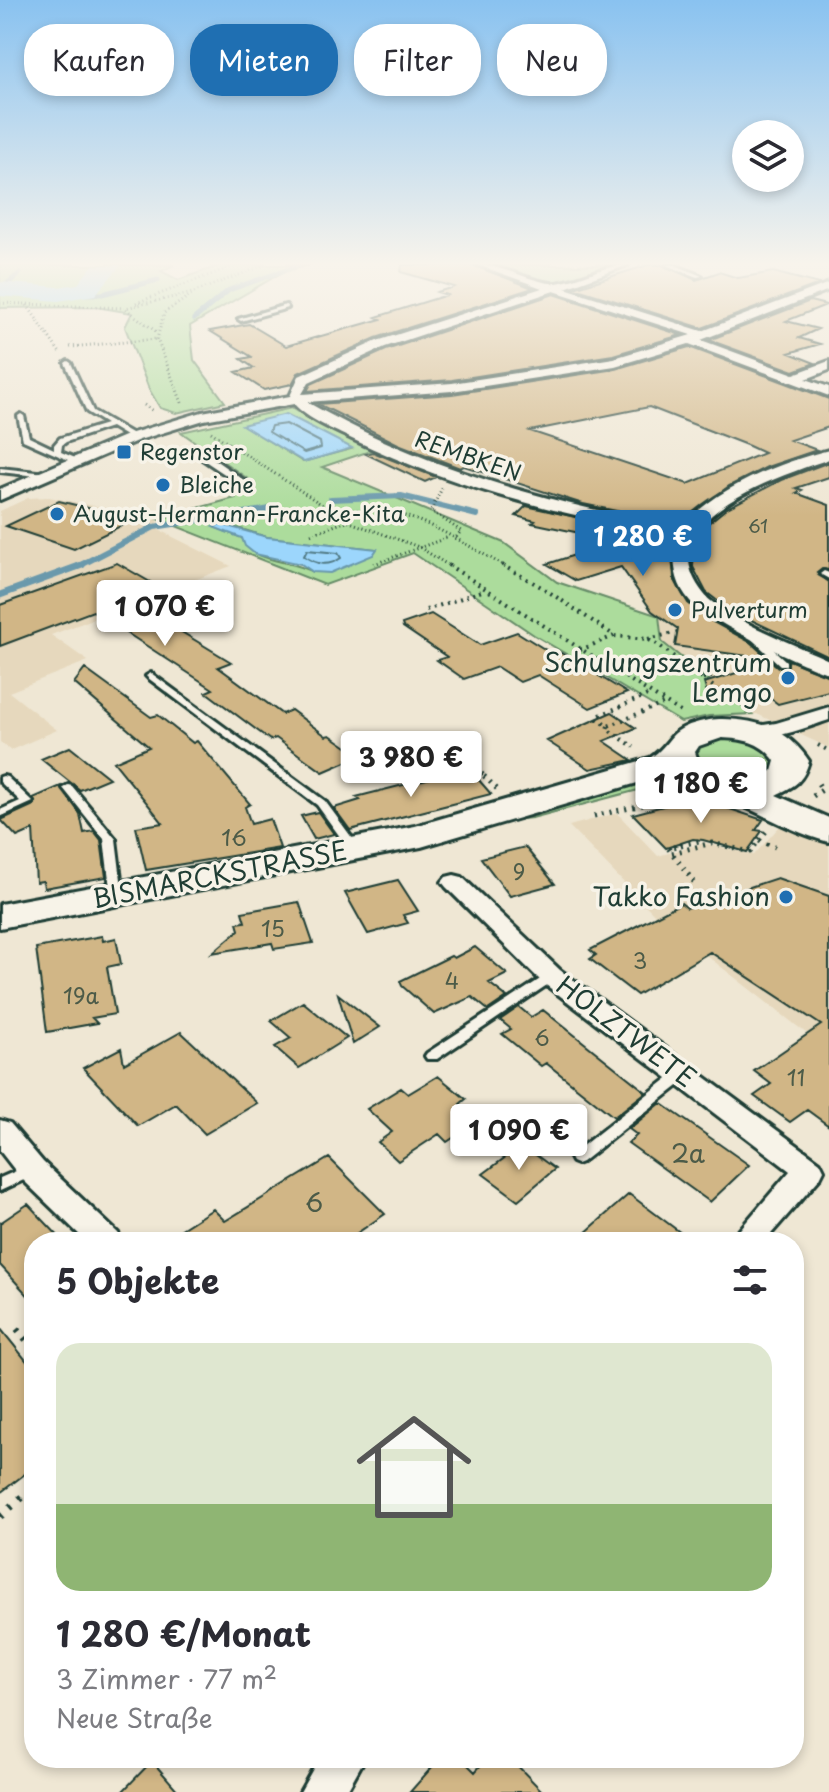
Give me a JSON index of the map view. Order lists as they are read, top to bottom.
{
  "streets": {
    "main road": ["BISMARCKSTRASSE"],
    "street": ["REMBKEN", "HOLZTWETE"]
  },
  "places": {
    "transit": ["Regenstor"],
    "other": [
      "Bleiche",
      "August-Hermann-Francke-Kita",
      "Pulverturm",
      "Schulungszentrum Lemgo",
      "Takko Fashion"
    ]
  },
  "house_numbers": [
    "61",
    "16",
    "9",
    "15",
    "3",
    "4",
    "19a",
    "6",
    "11",
    "2a",
    "6"
  ],
  "page": {
    "chip": [
      "Kaufen",
      "Mieten",
      "Filter",
      "Neu"
    ],
    "price": [
      "1 280 €",
      "1 070 €",
      "3 980 €",
      "1 180 €",
      "1 090 €"
    ],
    "heading": "5 Objekte",
    "list": [
      {
        "name": "1 280 €/Monat",
        "note": "3 Zimmer · 77 m² · Neue Straße"
      }
    ]
  }
}
